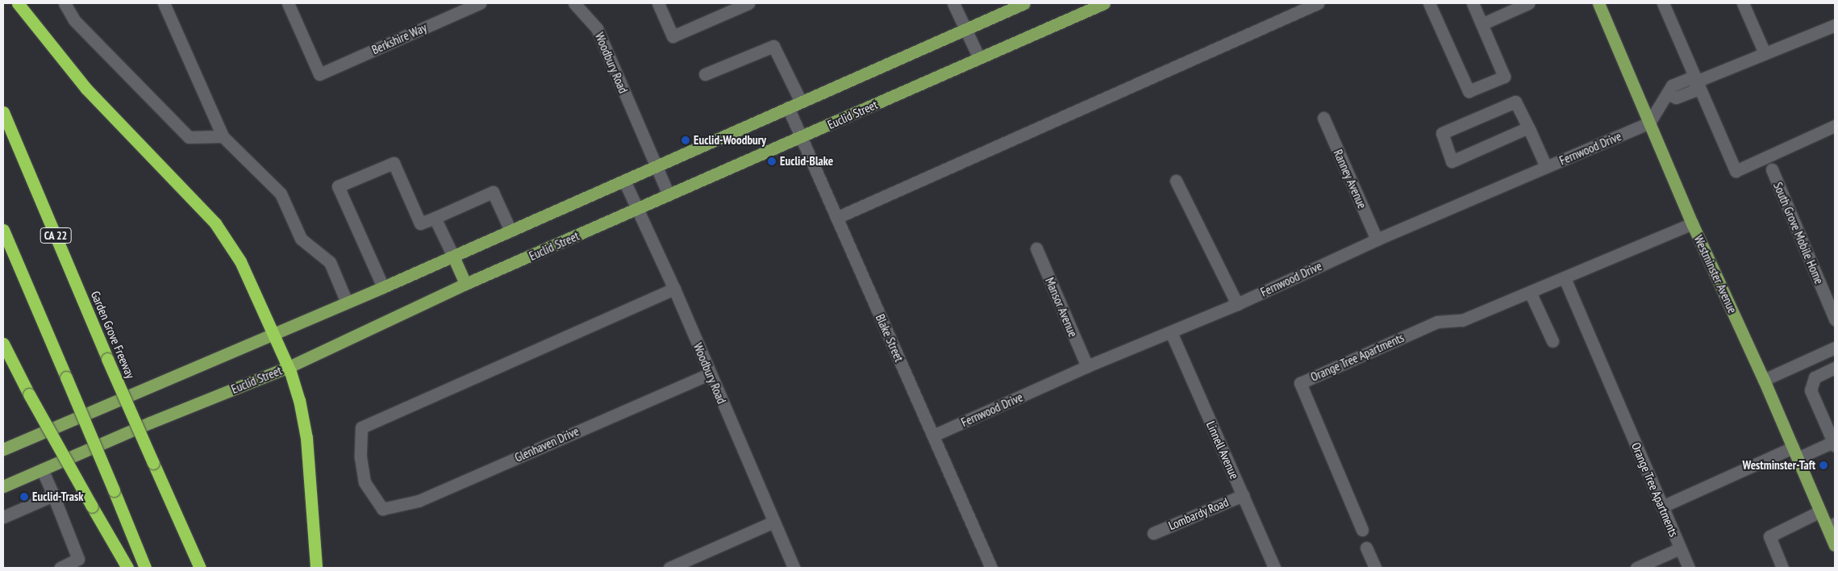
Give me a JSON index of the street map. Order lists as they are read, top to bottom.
{
  "streets": {
    "highway": ["CA 22", "Garden Grove Freeway"],
    "main road": ["Euclid Street", "Westminster Avenue"],
    "street": [
      "Berkshire Way",
      "Woodbury Road",
      "Fernwood Drive",
      "Ranney Avenue",
      "South Grove Mobile Home",
      "Mansor Avenue",
      "Blake Street",
      "Orange Tree Apartments",
      "Glenhaven Drive",
      "Linnell Avenue",
      "Lombardy Road"
    ]
  },
  "crossings": [
    ["Woodbury Road", "Euclid Street"],
    ["Woodbury Road", "Glenhaven Drive"],
    ["Euclid Street", "Blake Street"],
    ["Fernwood Drive", "Ranney Avenue"],
    ["Fernwood Drive", "Westminster Avenue"],
    ["Fernwood Drive", "Mansor Avenue"],
    ["Fernwood Drive", "Blake Street"],
    ["Fernwood Drive", "Linnell Avenue"],
    ["Westminster Avenue", "Orange Tree Apartments"],
    ["Linnell Avenue", "Lombardy Road"]
  ],
  "places": [
    "Euclid-Woodbury",
    "Euclid-Blake",
    "Westminster-Taft",
    "Euclid-Trask"
  ]
}
